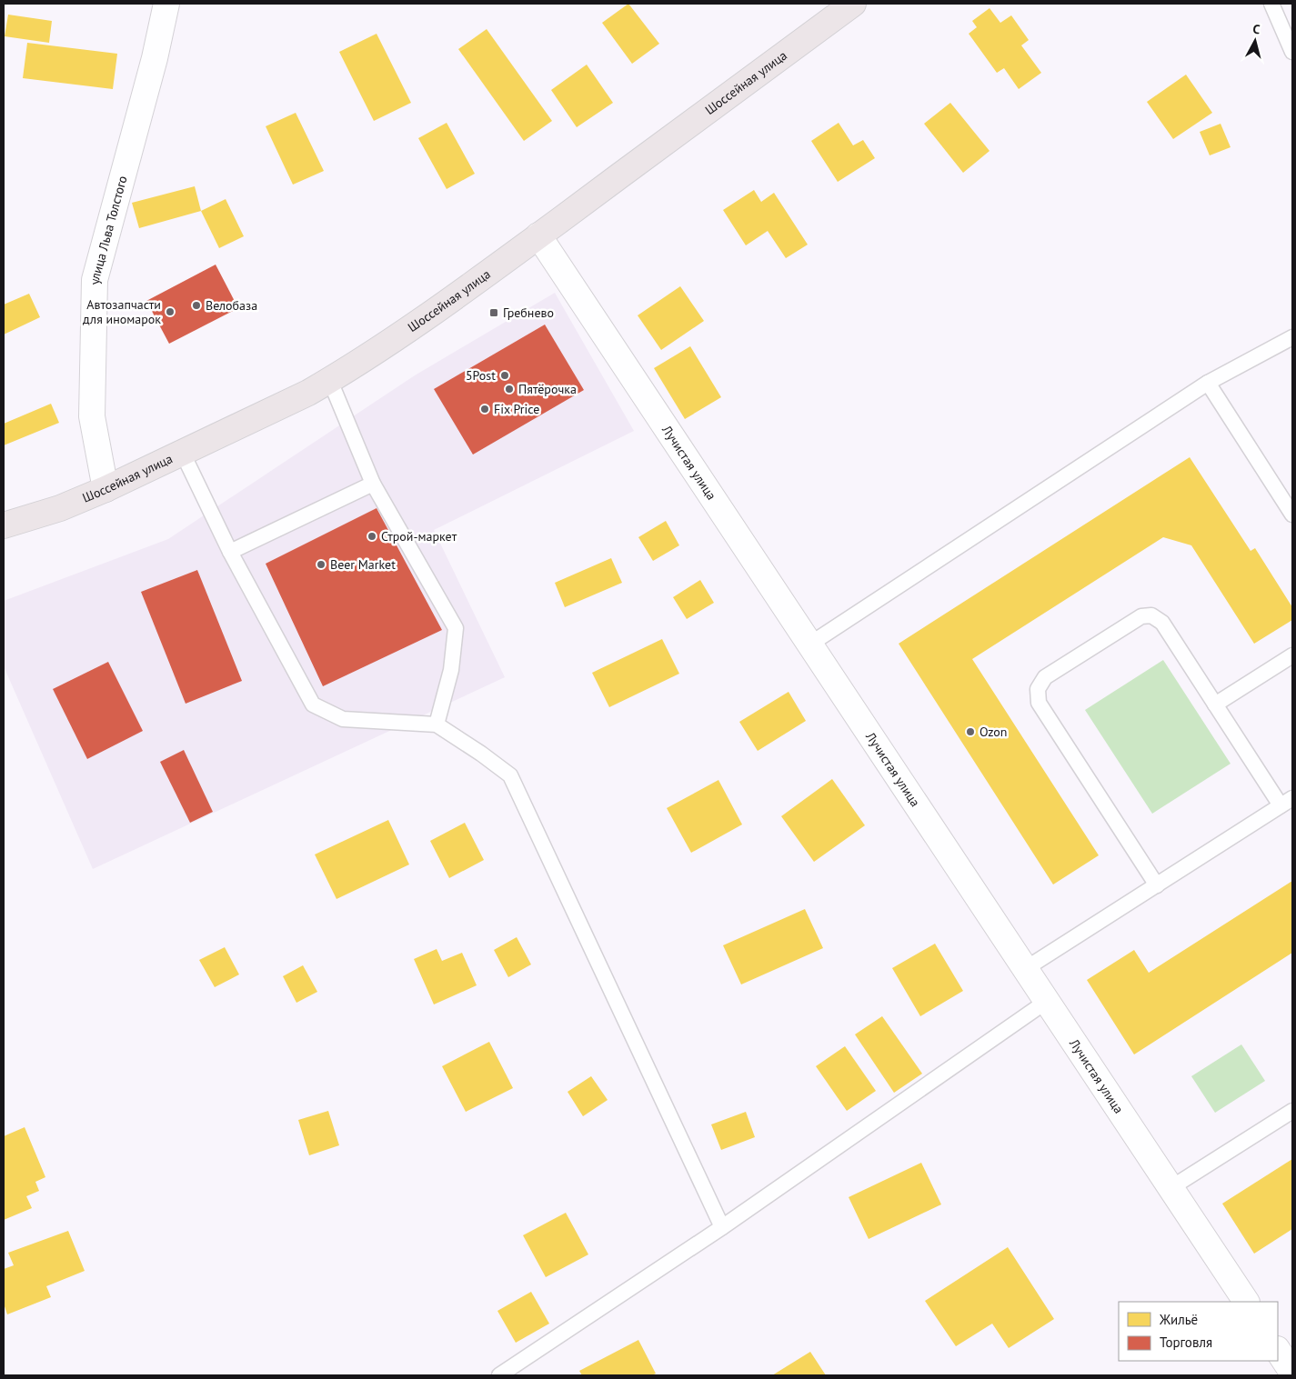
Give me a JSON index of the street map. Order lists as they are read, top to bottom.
{
  "streets": {
    "main road": ["Шоссейная улица"],
    "street": ["улица Льва Толстого", "Лучистая улица"]
  },
  "crossings": [
    ["Шоссейная улица", "улица Льва Толстого"],
    ["Шоссейная улица", "Лучистая улица"]
  ],
  "places": {
    "other": [
      "Велобаза",
      "Автозапчасти для иномарок",
      "5Post",
      "Пятёрочка",
      "Fix Price",
      "Строй-маркет",
      "Beer Market",
      "Ozon"
    ],
    "transit": ["Гребнево"]
  },
  "legend": ["Жильё", "Торговля"],
  "north": "top"
}
